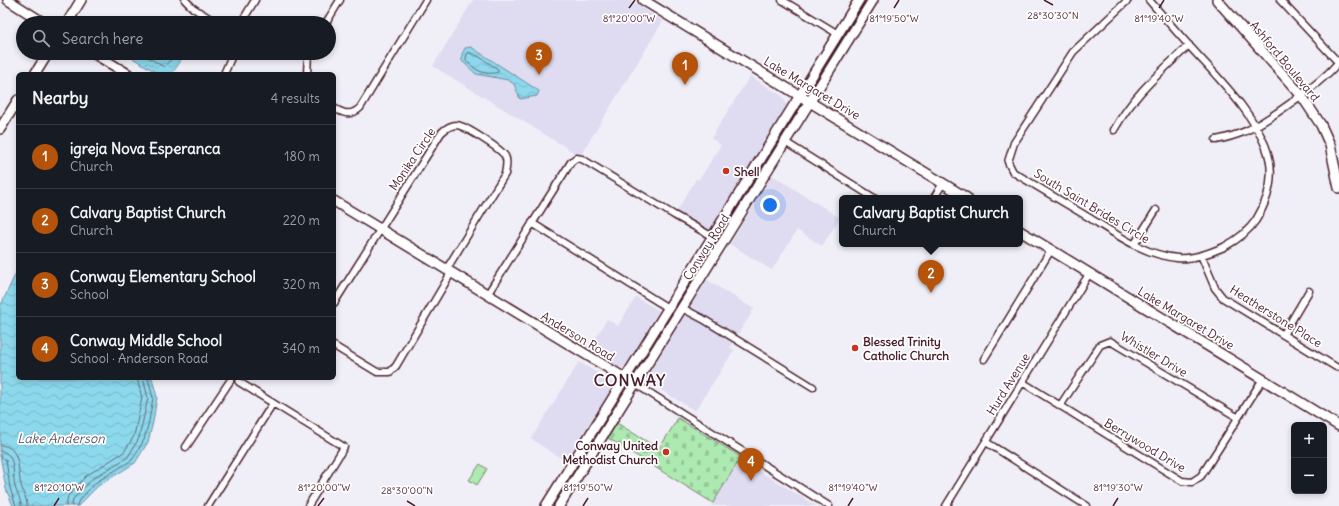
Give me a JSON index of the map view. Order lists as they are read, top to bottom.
{
  "streets": {
    "street": [
      "Ashford Boulevard",
      "Lake Margaret Drive",
      "Monika Circle",
      "South Saint Brides Circle",
      "Conway Road",
      "Heatherstone Place",
      "Anderson Road",
      "Whistler Drive",
      "Hurd Avenue",
      "Berrywood Drive"
    ]
  },
  "crossings": [
    ["Lake Margaret Drive", "Conway Road"],
    ["Lake Margaret Drive", "Hurd Avenue"],
    ["Lake Margaret Drive", "Berrywood Drive"],
    ["Monika Circle", "Anderson Road"],
    ["South Saint Brides Circle", "Heatherstone Place"],
    ["Conway Road", "Anderson Road"],
    ["Whistler Drive", "Berrywood Drive"],
    ["Hurd Avenue", "Berrywood Drive"]
  ],
  "districts": ["CONWAY"],
  "water": ["Lake Anderson"],
  "places": ["Shell", "Blessed Trinity Catholic Church", "Conway United Methodist Church"],
  "page": {
    "search": "Search here",
    "pins": [
      "3",
      "1",
      "2",
      "4"
    ],
    "heading": ["Nearby", "4 results"],
    "list": [
      {
        "mark": "1",
        "name": "igreja Nova Esperanca",
        "note": "Church",
        "value": "180 m"
      },
      {
        "mark": "2",
        "name": "Calvary Baptist Church",
        "note": "Church",
        "value": "220 m"
      },
      {
        "mark": "3",
        "name": "Conway Elementary School",
        "note": "School",
        "value": "320 m"
      },
      {
        "mark": "4",
        "name": "Conway Middle School",
        "note": "School · Anderson Road",
        "value": "340 m"
      }
    ],
    "popup": ["Calvary Baptist Church", "Church"],
    "map_buttons": ["+", "−"]
  },
  "coordinates": [
    "28°30'30\"N",
    "81°20'00\"W",
    "81°19'50\"W",
    "81°19'40\"W",
    "81°20'10\"W",
    "81°19'30\"W",
    "28°30'00\"N"
  ]
}
